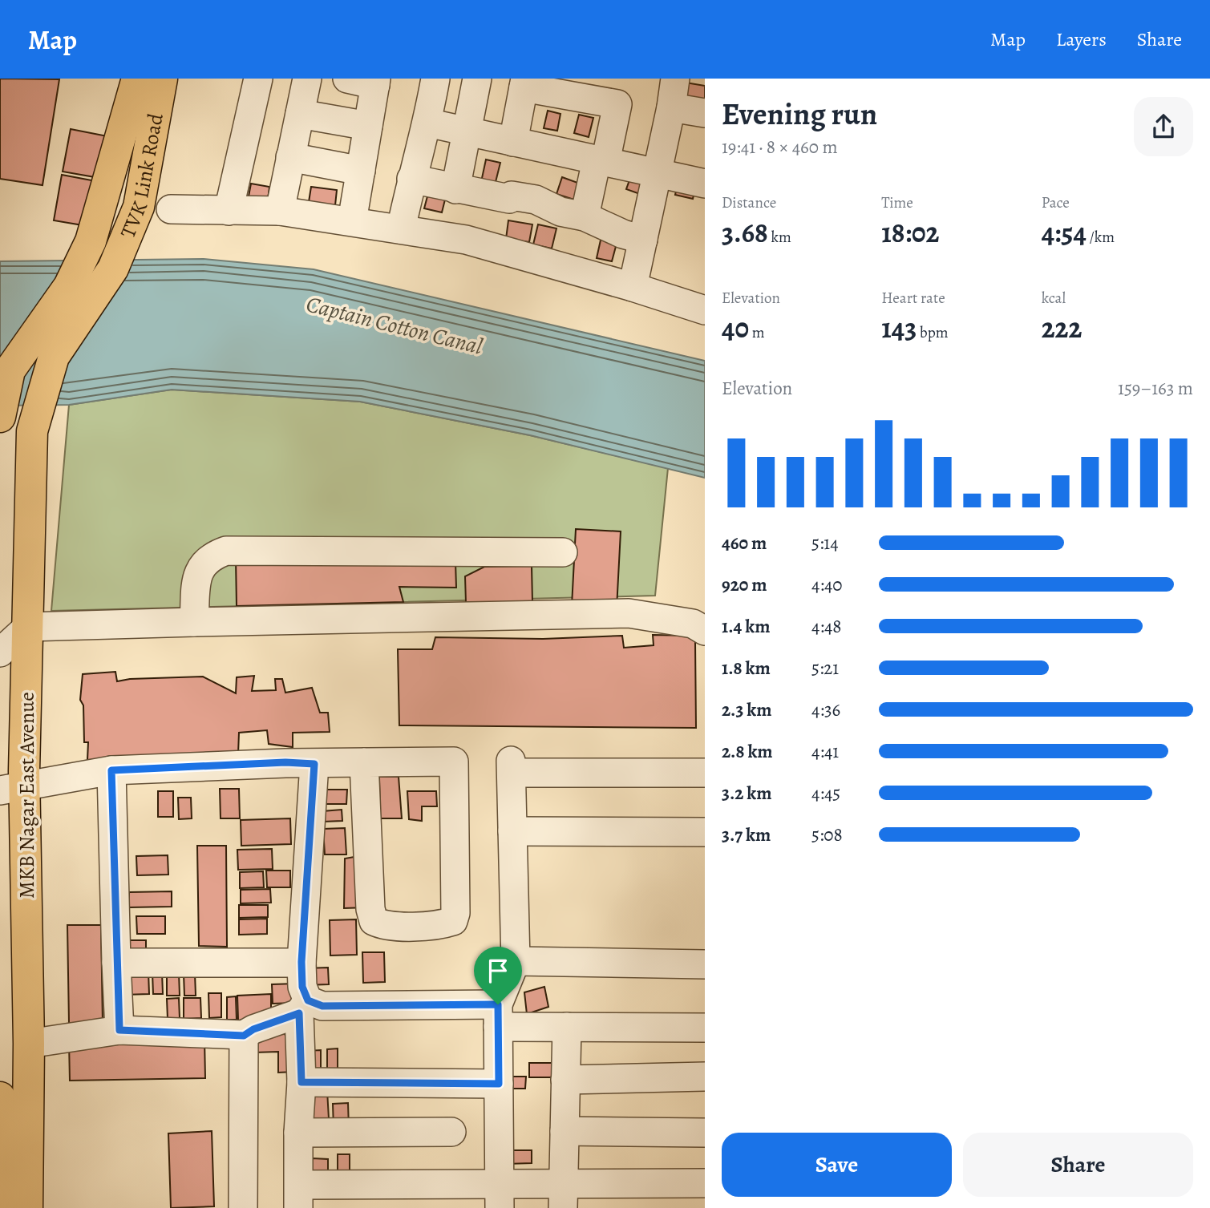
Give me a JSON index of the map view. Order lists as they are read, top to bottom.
{
  "streets": {
    "main road": ["TVK Link Road", "MKB Nagar East Avenue"]
  },
  "crossings": [
    ["TVK Link Road", "MKB Nagar East Avenue"]
  ],
  "water": ["Captain Cotton Canal"],
  "page": {
    "header": "Map",
    "nav": ["Map", "Layers", "Share"],
    "heading": ["Evening run", "19:41 · 8 × 460 m"],
    "stats": [
      ["Distance", "3.68 km"],
      ["Time", "18:02"],
      ["Pace", "4:54 /km"],
      ["Elevation", "40 m"],
      ["Heart rate", "143 bpm"],
      ["kcal", "222"]
    ],
    "chart": ["Elevation", "159–163 m"],
    "list": [
      {
        "name": "460 m",
        "note": "5:14"
      },
      {
        "name": "920 m",
        "note": "4:40"
      },
      {
        "name": "1.4 km",
        "note": "4:48"
      },
      {
        "name": "1.8 km",
        "note": "5:21"
      },
      {
        "name": "2.3 km",
        "note": "4:36"
      },
      {
        "name": "2.8 km",
        "note": "4:41"
      },
      {
        "name": "3.2 km",
        "note": "4:45"
      },
      {
        "name": "3.7 km",
        "note": "5:08"
      }
    ],
    "buttons": ["Save", "Share"]
  }
}
